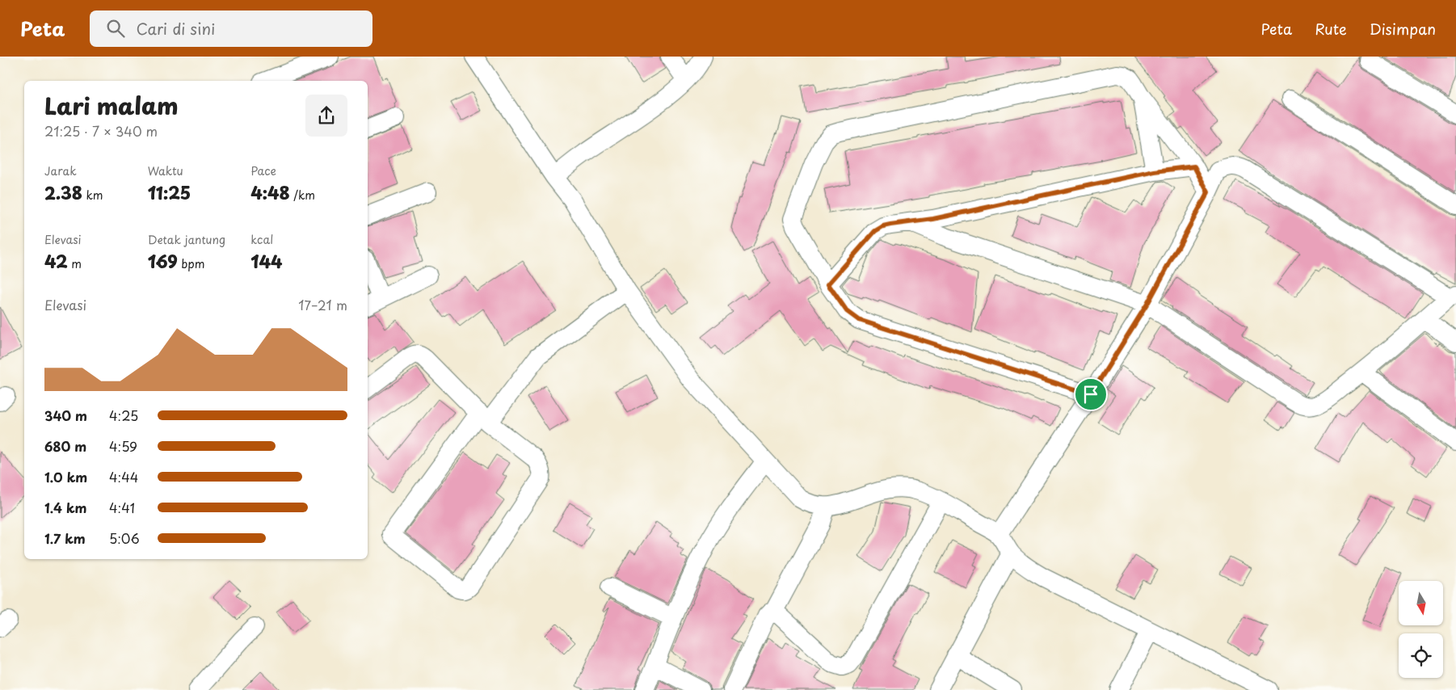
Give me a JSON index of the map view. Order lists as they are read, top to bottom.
{
  "north": "bottom",
  "page": {
    "header": "Peta",
    "search": "Cari di sini",
    "nav": ["Peta", "Rute", "Disimpan"],
    "heading": ["Lari malam", "21:25 · 7 × 340 m"],
    "stats": [
      ["Jarak", "2.38 km"],
      ["Waktu", "11:25"],
      ["Pace", "4:48 /km"],
      ["Elevasi", "42 m"],
      ["Detak jantung", "169 bpm"],
      ["kcal", "144"]
    ],
    "chart": ["Elevasi", "17–21 m"],
    "list": [
      {
        "name": "340 m",
        "note": "4:25"
      },
      {
        "name": "680 m",
        "note": "4:59"
      },
      {
        "name": "1.0 km",
        "note": "4:44"
      },
      {
        "name": "1.4 km",
        "note": "4:41"
      },
      {
        "name": "1.7 km",
        "note": "5:06"
      }
    ]
  }
}
